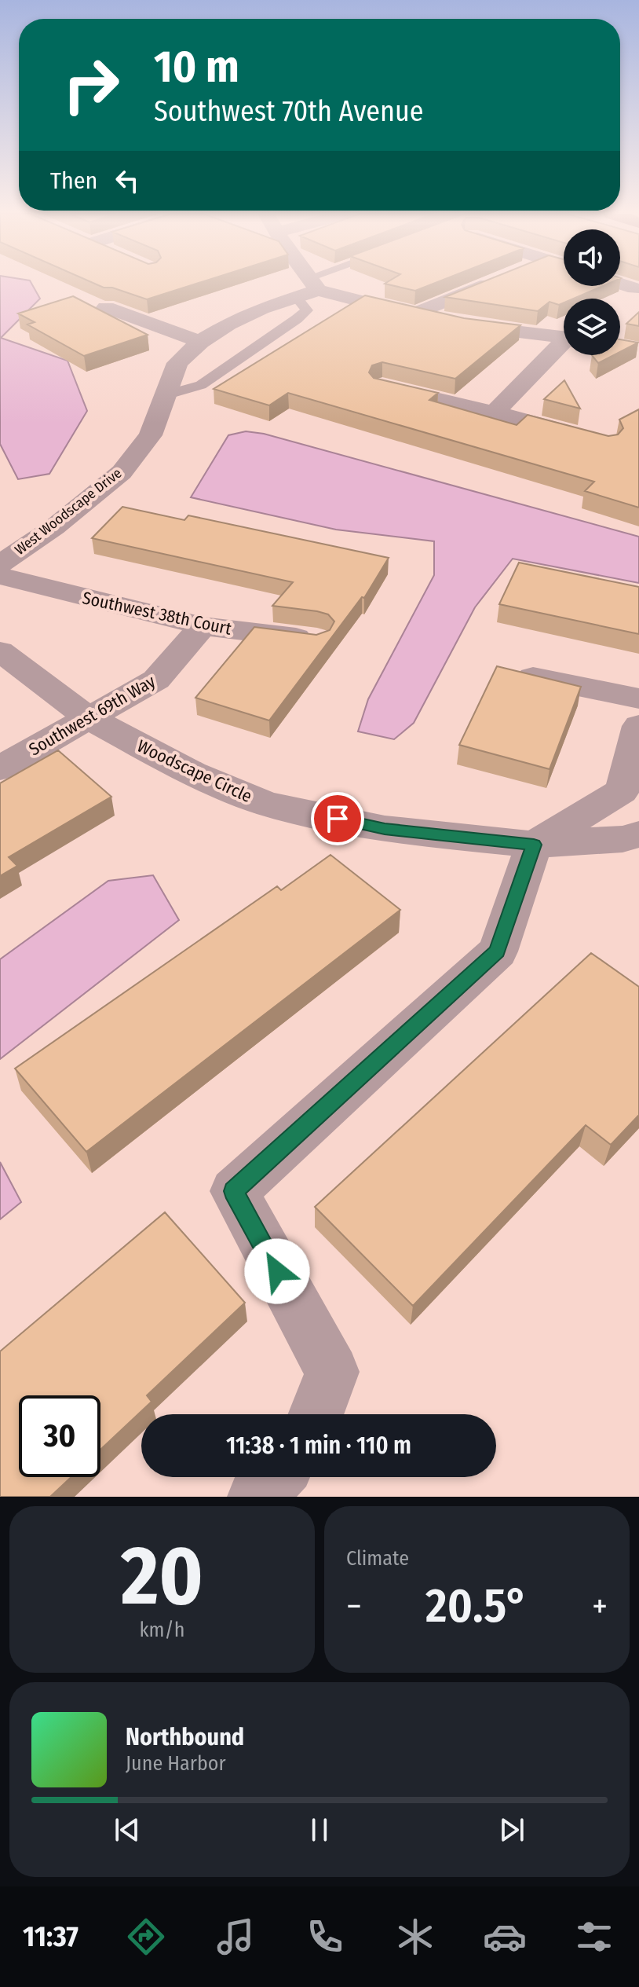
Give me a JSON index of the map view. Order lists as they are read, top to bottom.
{
  "streets": {
    "street": [
      "West Woodscape Drive",
      "Southwest 38th Court",
      "Southwest 69th Way",
      "Woodscape Circle"
    ]
  },
  "crossings": [
    ["Southwest 38th Court", "Southwest 69th Way"],
    ["Southwest 69th Way", "Woodscape Circle"]
  ],
  "page": {
    "turn": ["10 m", "Southwest 70th Avenue"],
    "then": "Then",
    "limit": "30",
    "trip": "11:38 · 1 min · 110 m",
    "tile": [
      ["20", "km/h"],
      "Climate"
    ],
    "heat": ["−", "20.5°", "+"],
    "song": ["Northbound", "June Harbor"],
    "tabs": "11:37"
  }
}
